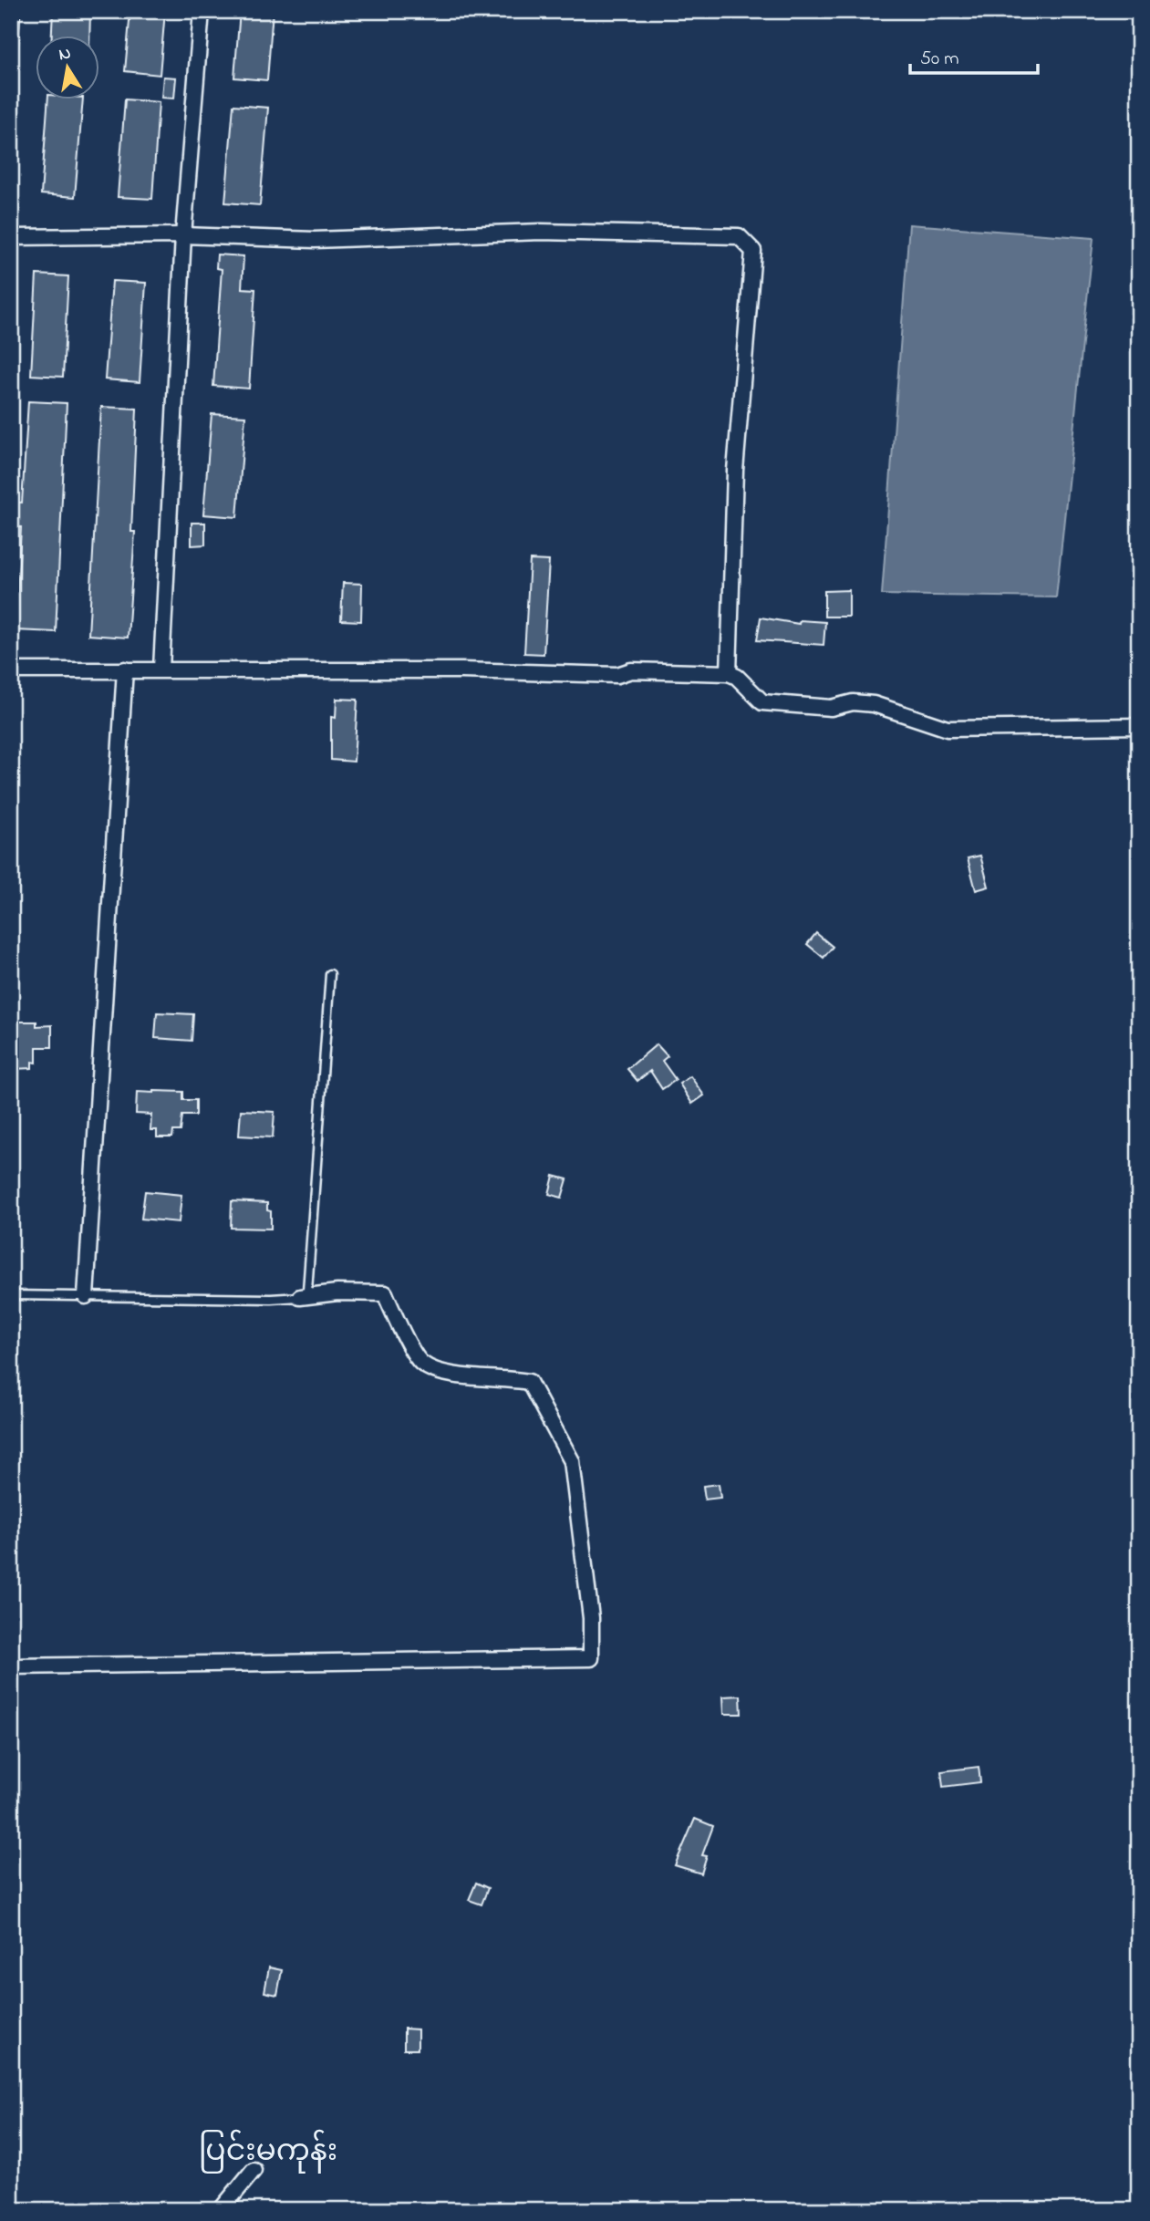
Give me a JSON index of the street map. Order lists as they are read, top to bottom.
{
  "districts": ["ပြင်းမကုန်း"],
  "scale_bar": "50 m",
  "north": "top"
}
